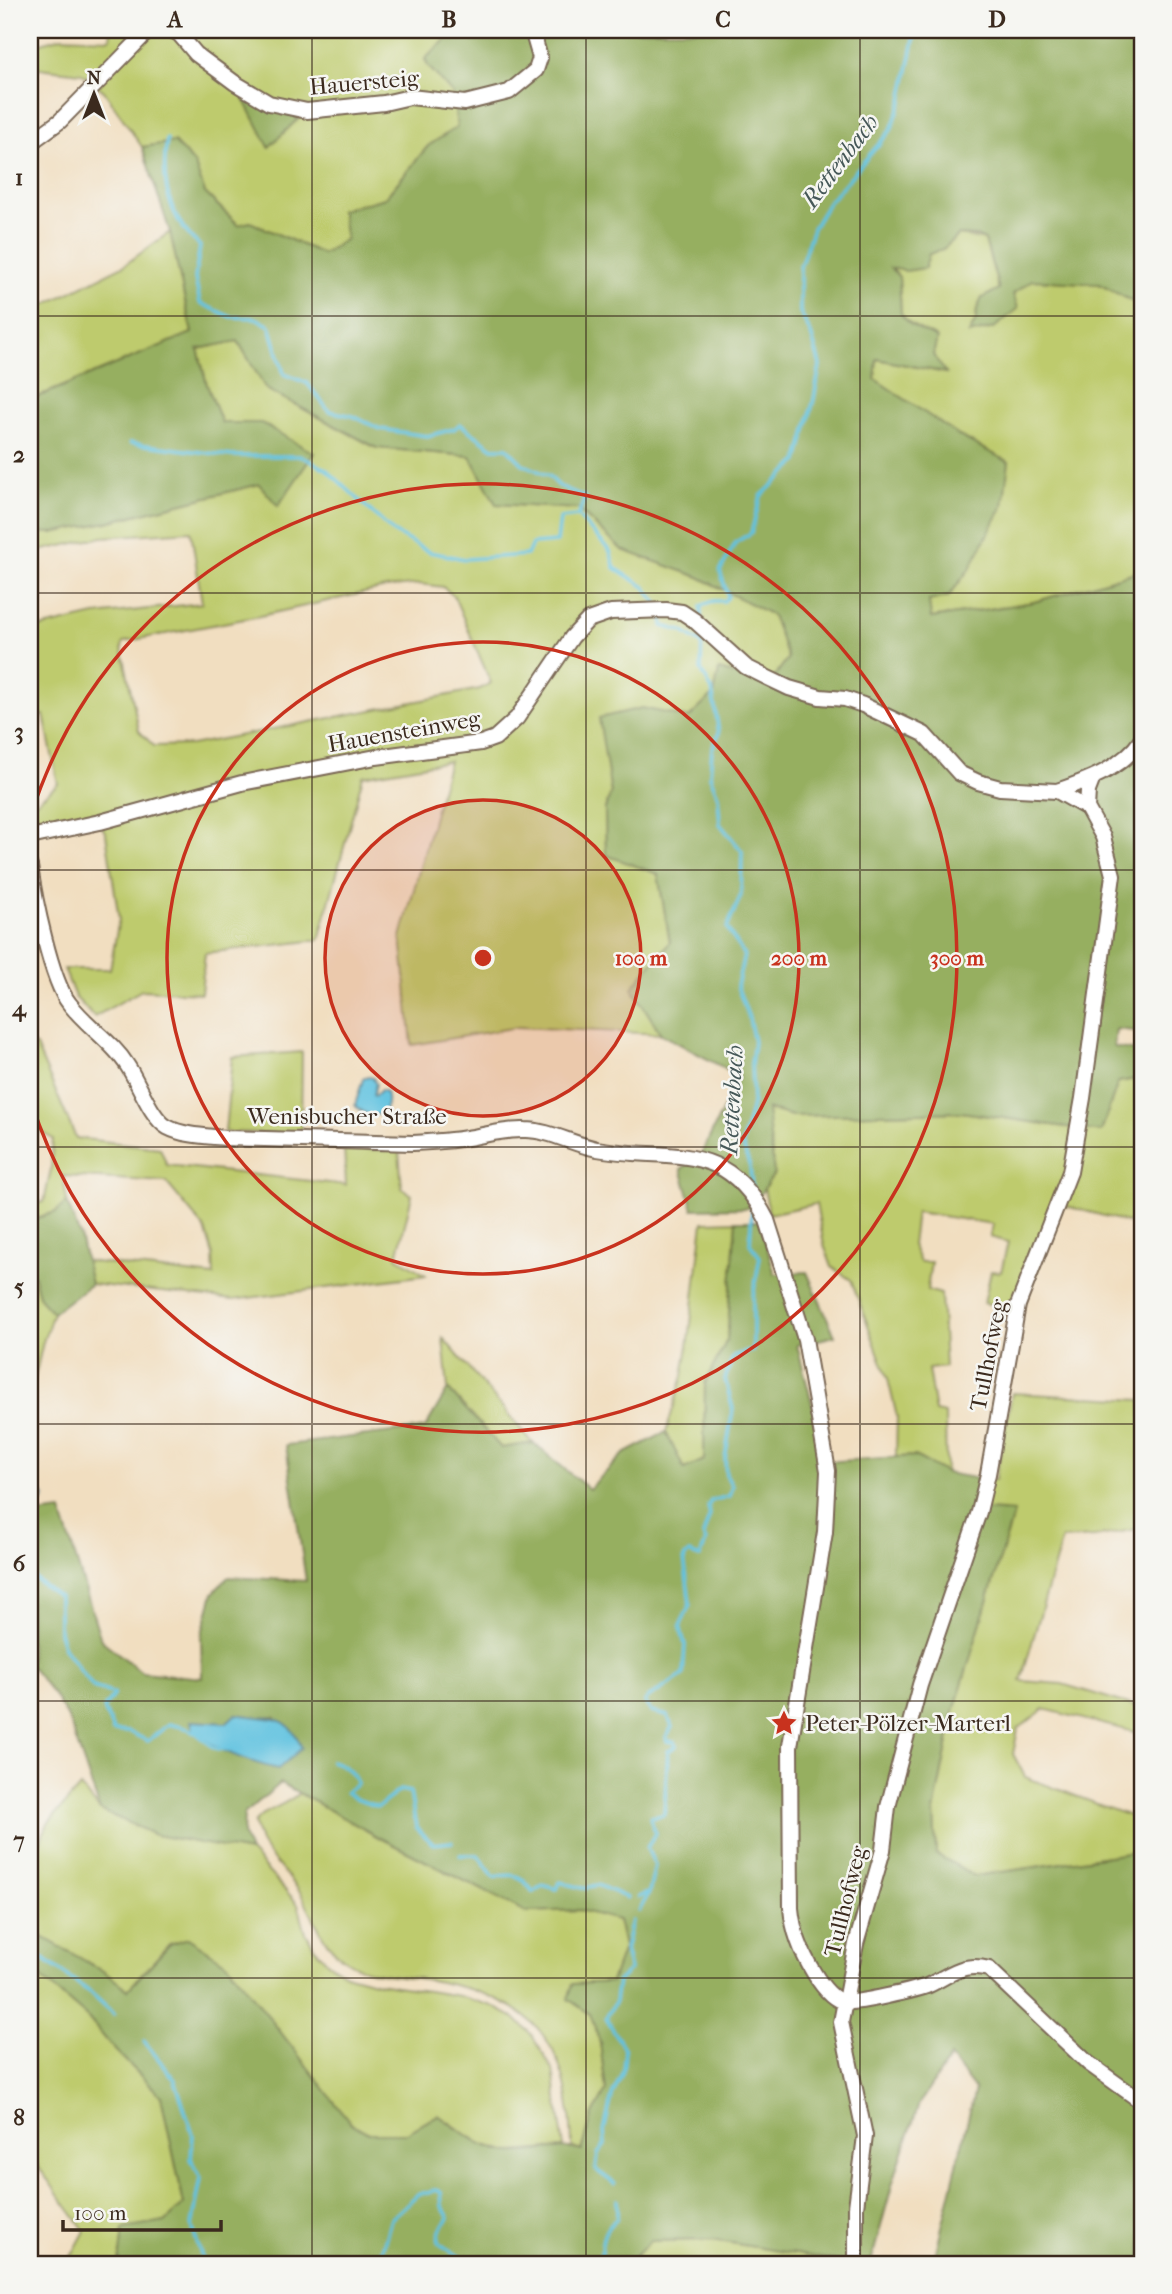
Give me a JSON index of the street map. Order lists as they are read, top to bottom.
{
  "streets": {
    "street": [
      "Hauersteig",
      "Hauensteinweg",
      "Wenisbucher Straße",
      "Tullhofweg"
    ]
  },
  "crossings": [
    ["Hauensteinweg", "Tullhofweg"],
    ["Wenisbucher Straße", "Tullhofweg"]
  ],
  "water": ["Rettenbach"],
  "places": {
    "place": ["Peter-Pölzer-Marterl"]
  },
  "scale_bar": "100 m",
  "north": "top",
  "grid": {
    "columns": [
      "A",
      "B",
      "C",
      "D"
    ],
    "rows": [
      "1",
      "2",
      "3",
      "4",
      "5",
      "6",
      "7",
      "8"
    ]
  },
  "rings": ["100 m", "200 m", "300 m"]
}
